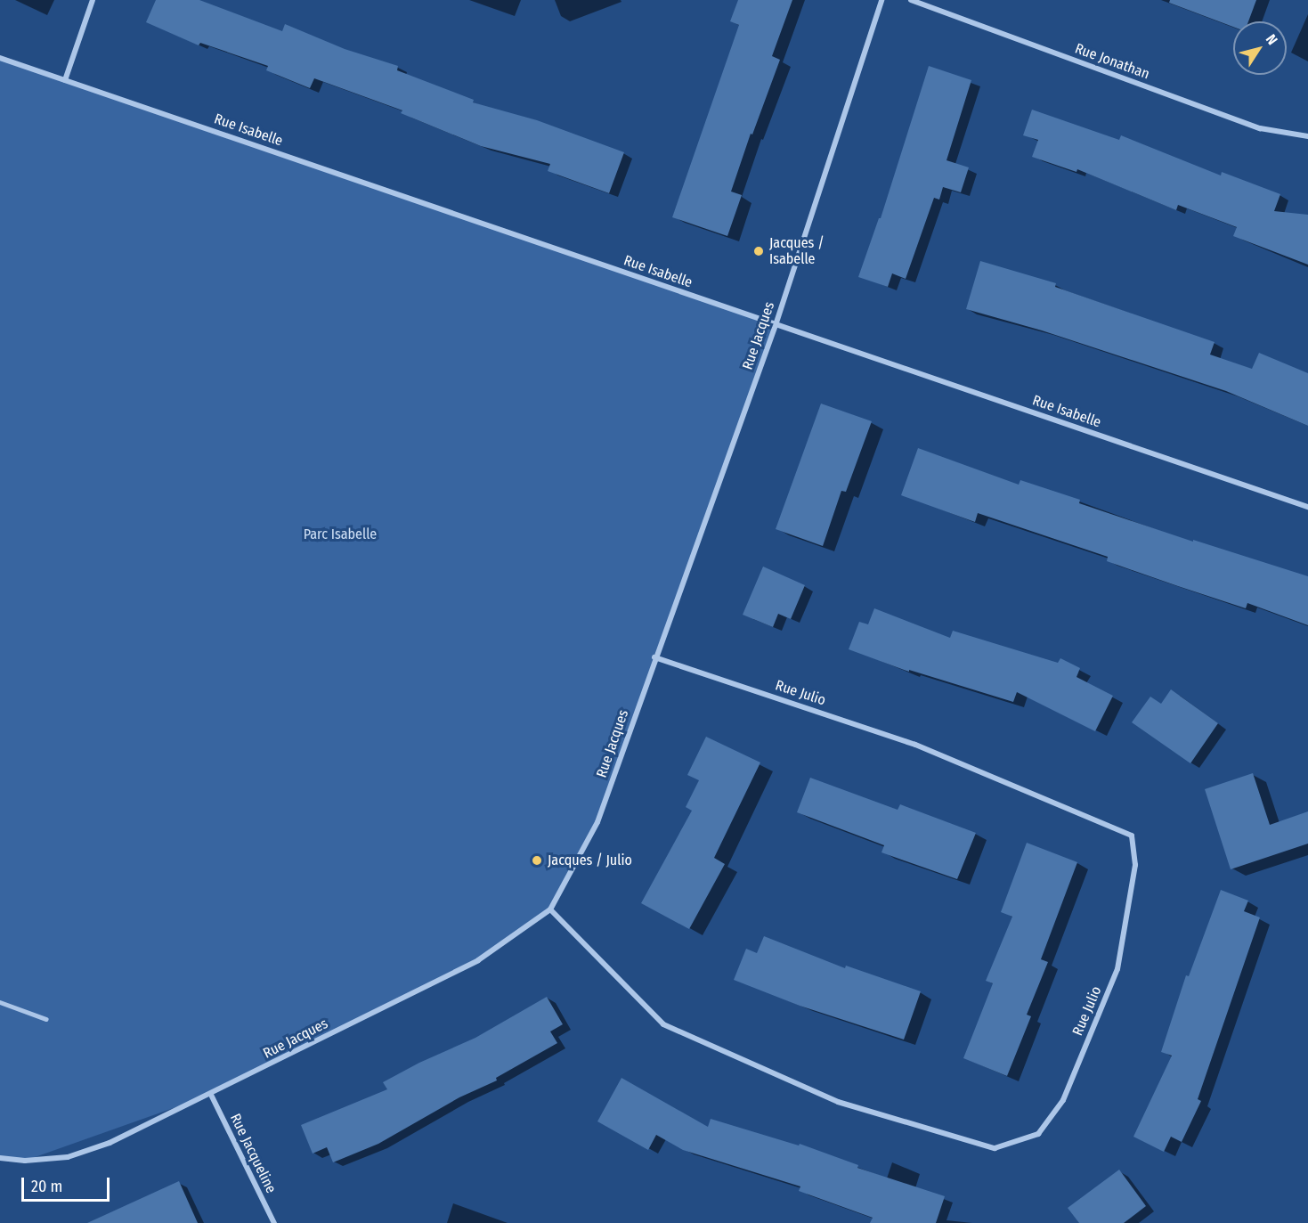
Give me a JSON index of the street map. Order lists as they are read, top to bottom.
{
  "streets": {
    "street": [
      "Rue Jonathan",
      "Rue Isabelle",
      "Rue Jacques",
      "Rue Julio",
      "Rue Jacqueline"
    ]
  },
  "crossings": [
    ["Rue Isabelle", "Rue Jacques"],
    ["Rue Jacques", "Rue Julio"],
    ["Rue Jacques", "Rue Jacqueline"]
  ],
  "parks": ["Parc Isabelle"],
  "places": ["Jacques / Isabelle", "Jacques / Julio"],
  "scale_bar": "20 m",
  "north": "top right"
}
